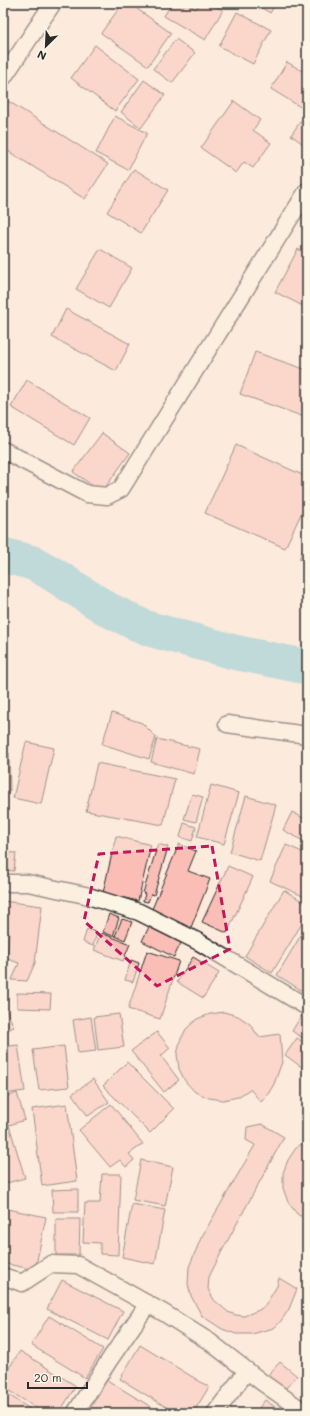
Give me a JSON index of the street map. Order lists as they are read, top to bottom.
{
  "scale_bar": "20 m",
  "north": "bottom left"
}
